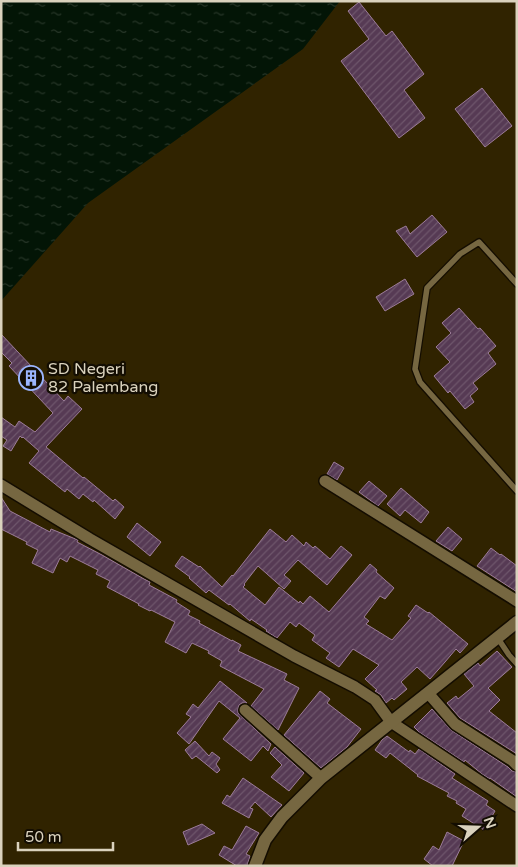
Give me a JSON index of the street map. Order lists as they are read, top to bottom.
{
  "places": {
    "building": ["SD Negeri 82 Palembang"]
  },
  "scale_bar": "50 m",
  "north": "right"
}
